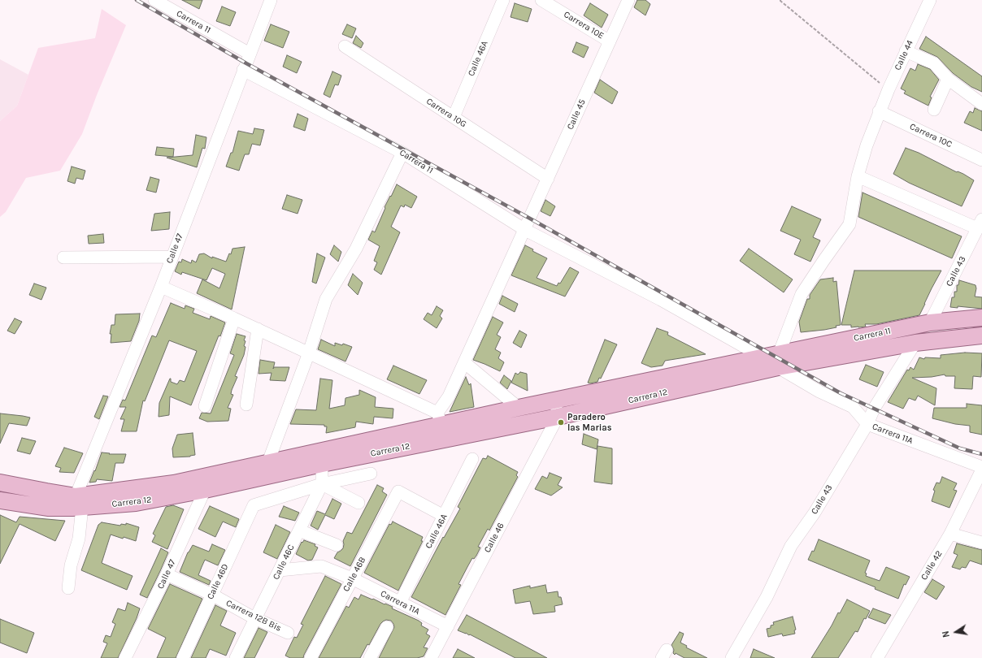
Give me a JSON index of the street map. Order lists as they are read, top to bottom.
{
  "streets": {
    "main road": ["Carrera 11", "Carrera 12"],
    "street": [
      "Carrera 10E",
      "Calle 44",
      "Calle 46A",
      "Carrera 10G",
      "Calle 45",
      "Carrera 10C",
      "Calle 47",
      "Calle 43",
      "Carrera 11A",
      "Calle 46",
      "Calle 46C",
      "Calle 42",
      "Calle 46B",
      "Calle 46D",
      "Carrera 12B Bis"
    ]
  },
  "crossings": [
    ["Carrera 11", "Calle 44"],
    ["Carrera 11", "Calle 45"],
    ["Carrera 11", "Calle 47"],
    ["Carrera 11", "Calle 43"],
    ["Carrera 11", "Carrera 12"],
    ["Carrera 11", "Carrera 11A"],
    ["Carrera 10E", "Calle 45"],
    ["Calle 44", "Carrera 10C"],
    ["Calle 44", "Carrera 12"],
    ["Calle 44", "Carrera 11A"],
    ["Calle 46A", "Carrera 10G"],
    ["Calle 46A", "Carrera 11A"],
    ["Calle 46A", "Calle 46B"],
    ["Carrera 10G", "Calle 45"],
    ["Calle 45", "Carrera 12"],
    ["Calle 47", "Carrera 12"],
    ["Calle 47", "Carrera 12B Bis"],
    ["Calle 43", "Carrera 11A"],
    ["Carrera 12", "Carrera 11A"],
    ["Carrera 12", "Calle 46"],
    ["Carrera 12", "Calle 46C"],
    ["Carrera 11A", "Calle 46"],
    ["Carrera 11A", "Calle 46C"],
    ["Carrera 11A", "Calle 46B"],
    ["Calle 46C", "Calle 46D"],
    ["Calle 46C", "Carrera 12B Bis"],
    ["Calle 46D", "Carrera 12B Bis"]
  ],
  "places": ["Paradero las Marias"],
  "north": "left"
}
